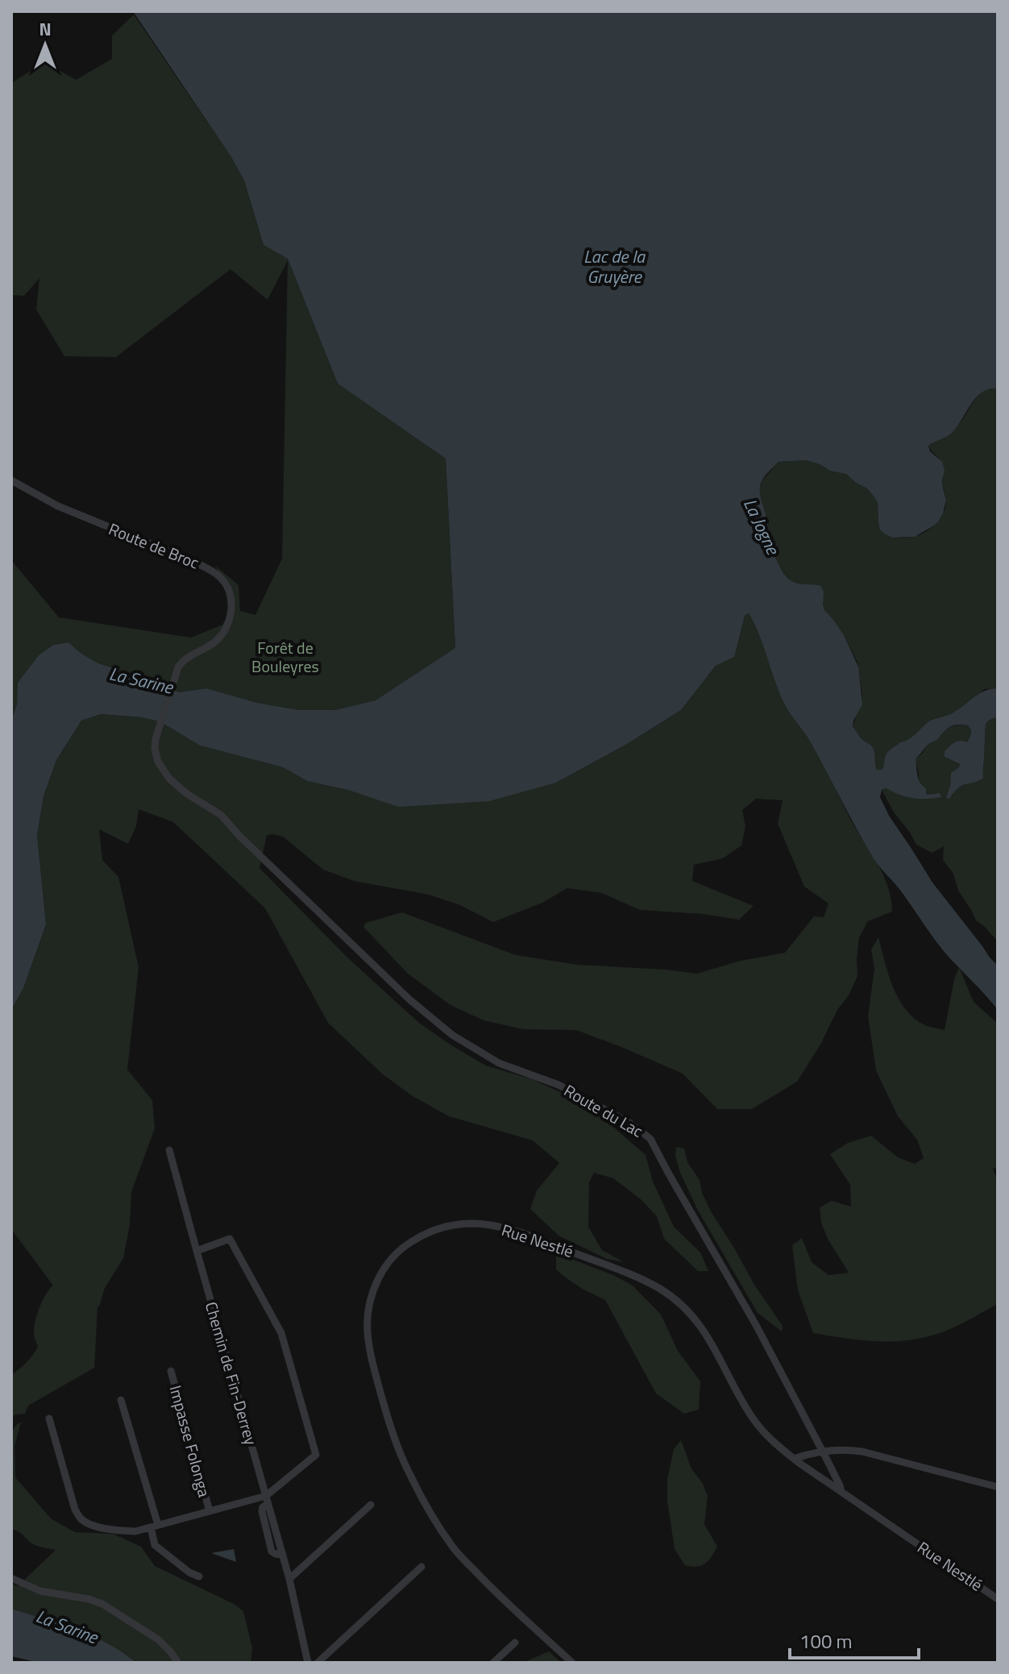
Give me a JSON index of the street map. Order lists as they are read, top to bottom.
{
  "streets": {
    "street": [
      "Route de Broc",
      "Route du Lac",
      "Rue Nestlé",
      "Chemin de Fin-Derrey",
      "Impasse Folonga"
    ]
  },
  "crossings": [
    ["Route de Broc", "Route du Lac"],
    ["Route du Lac", "Rue Nestlé"],
    ["Chemin de Fin-Derrey", "Impasse Folonga"]
  ],
  "water": ["Lac de la Gruyère", "La Jogne", "La Sarine"],
  "parks": ["Forêt de Bouleyres"],
  "scale_bar": "100 m",
  "north": "top"
}
